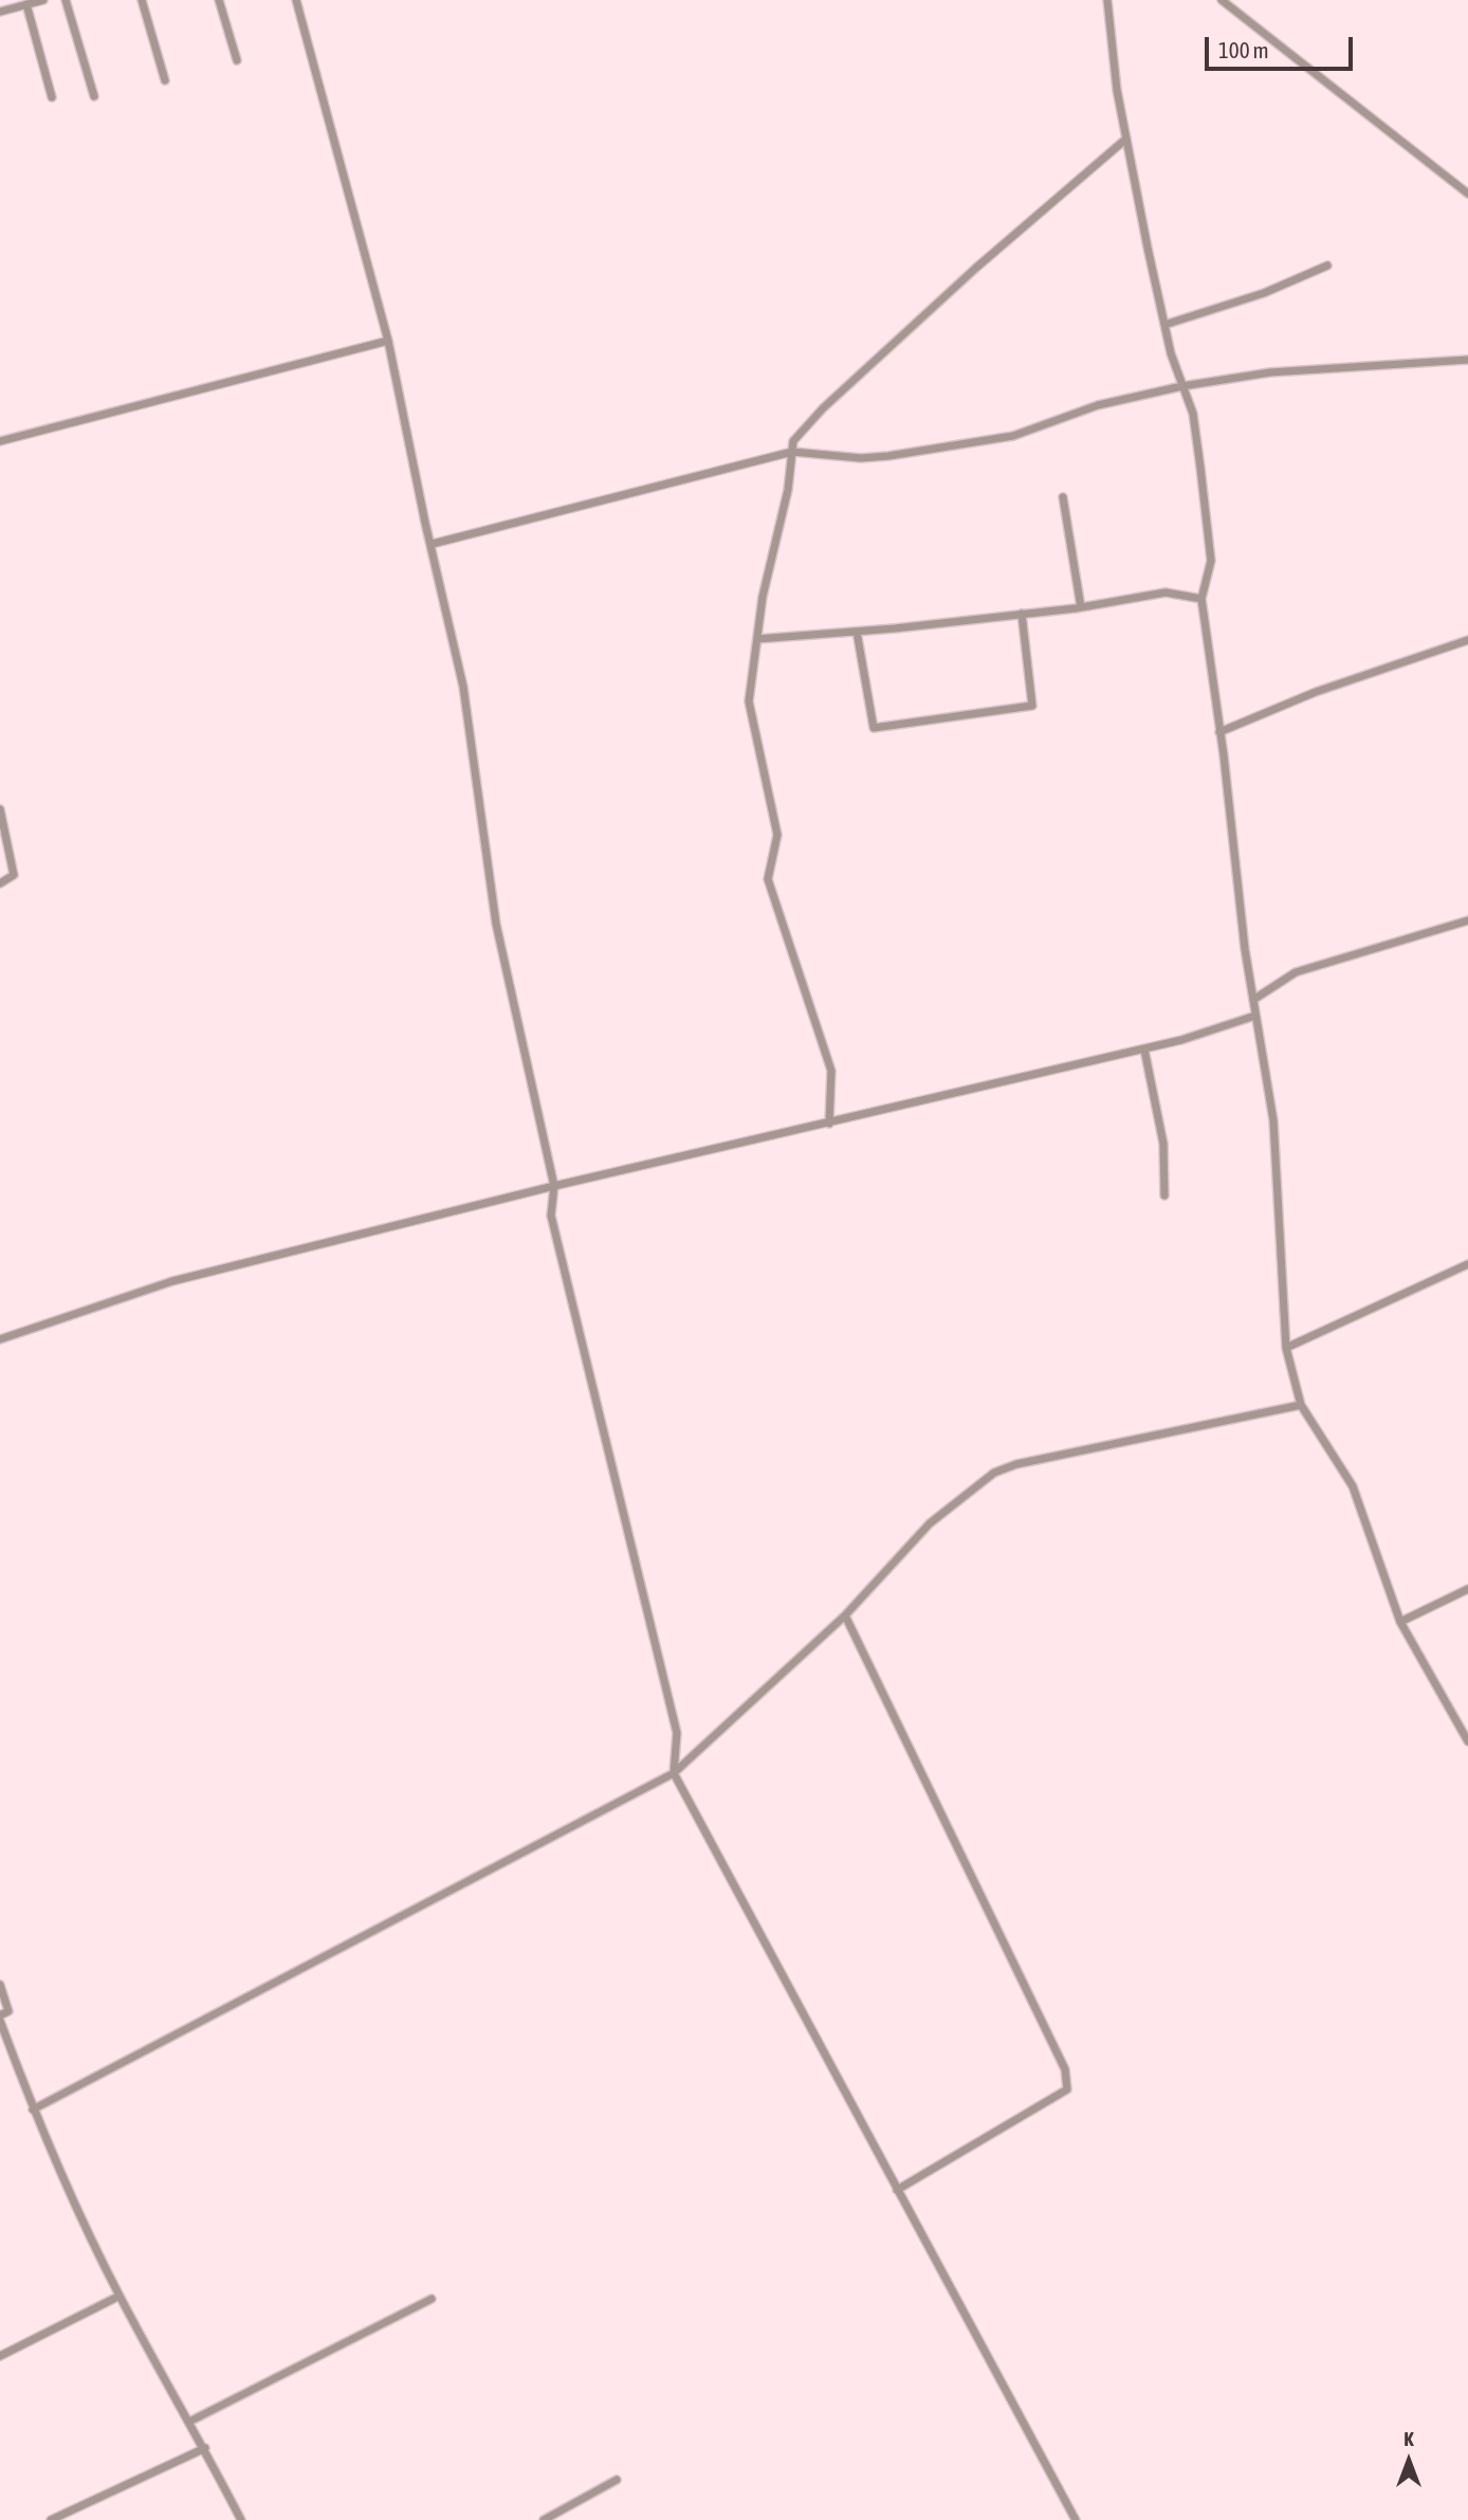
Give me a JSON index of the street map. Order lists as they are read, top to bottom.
{
  "scale_bar": "100 m",
  "north": "top"
}
